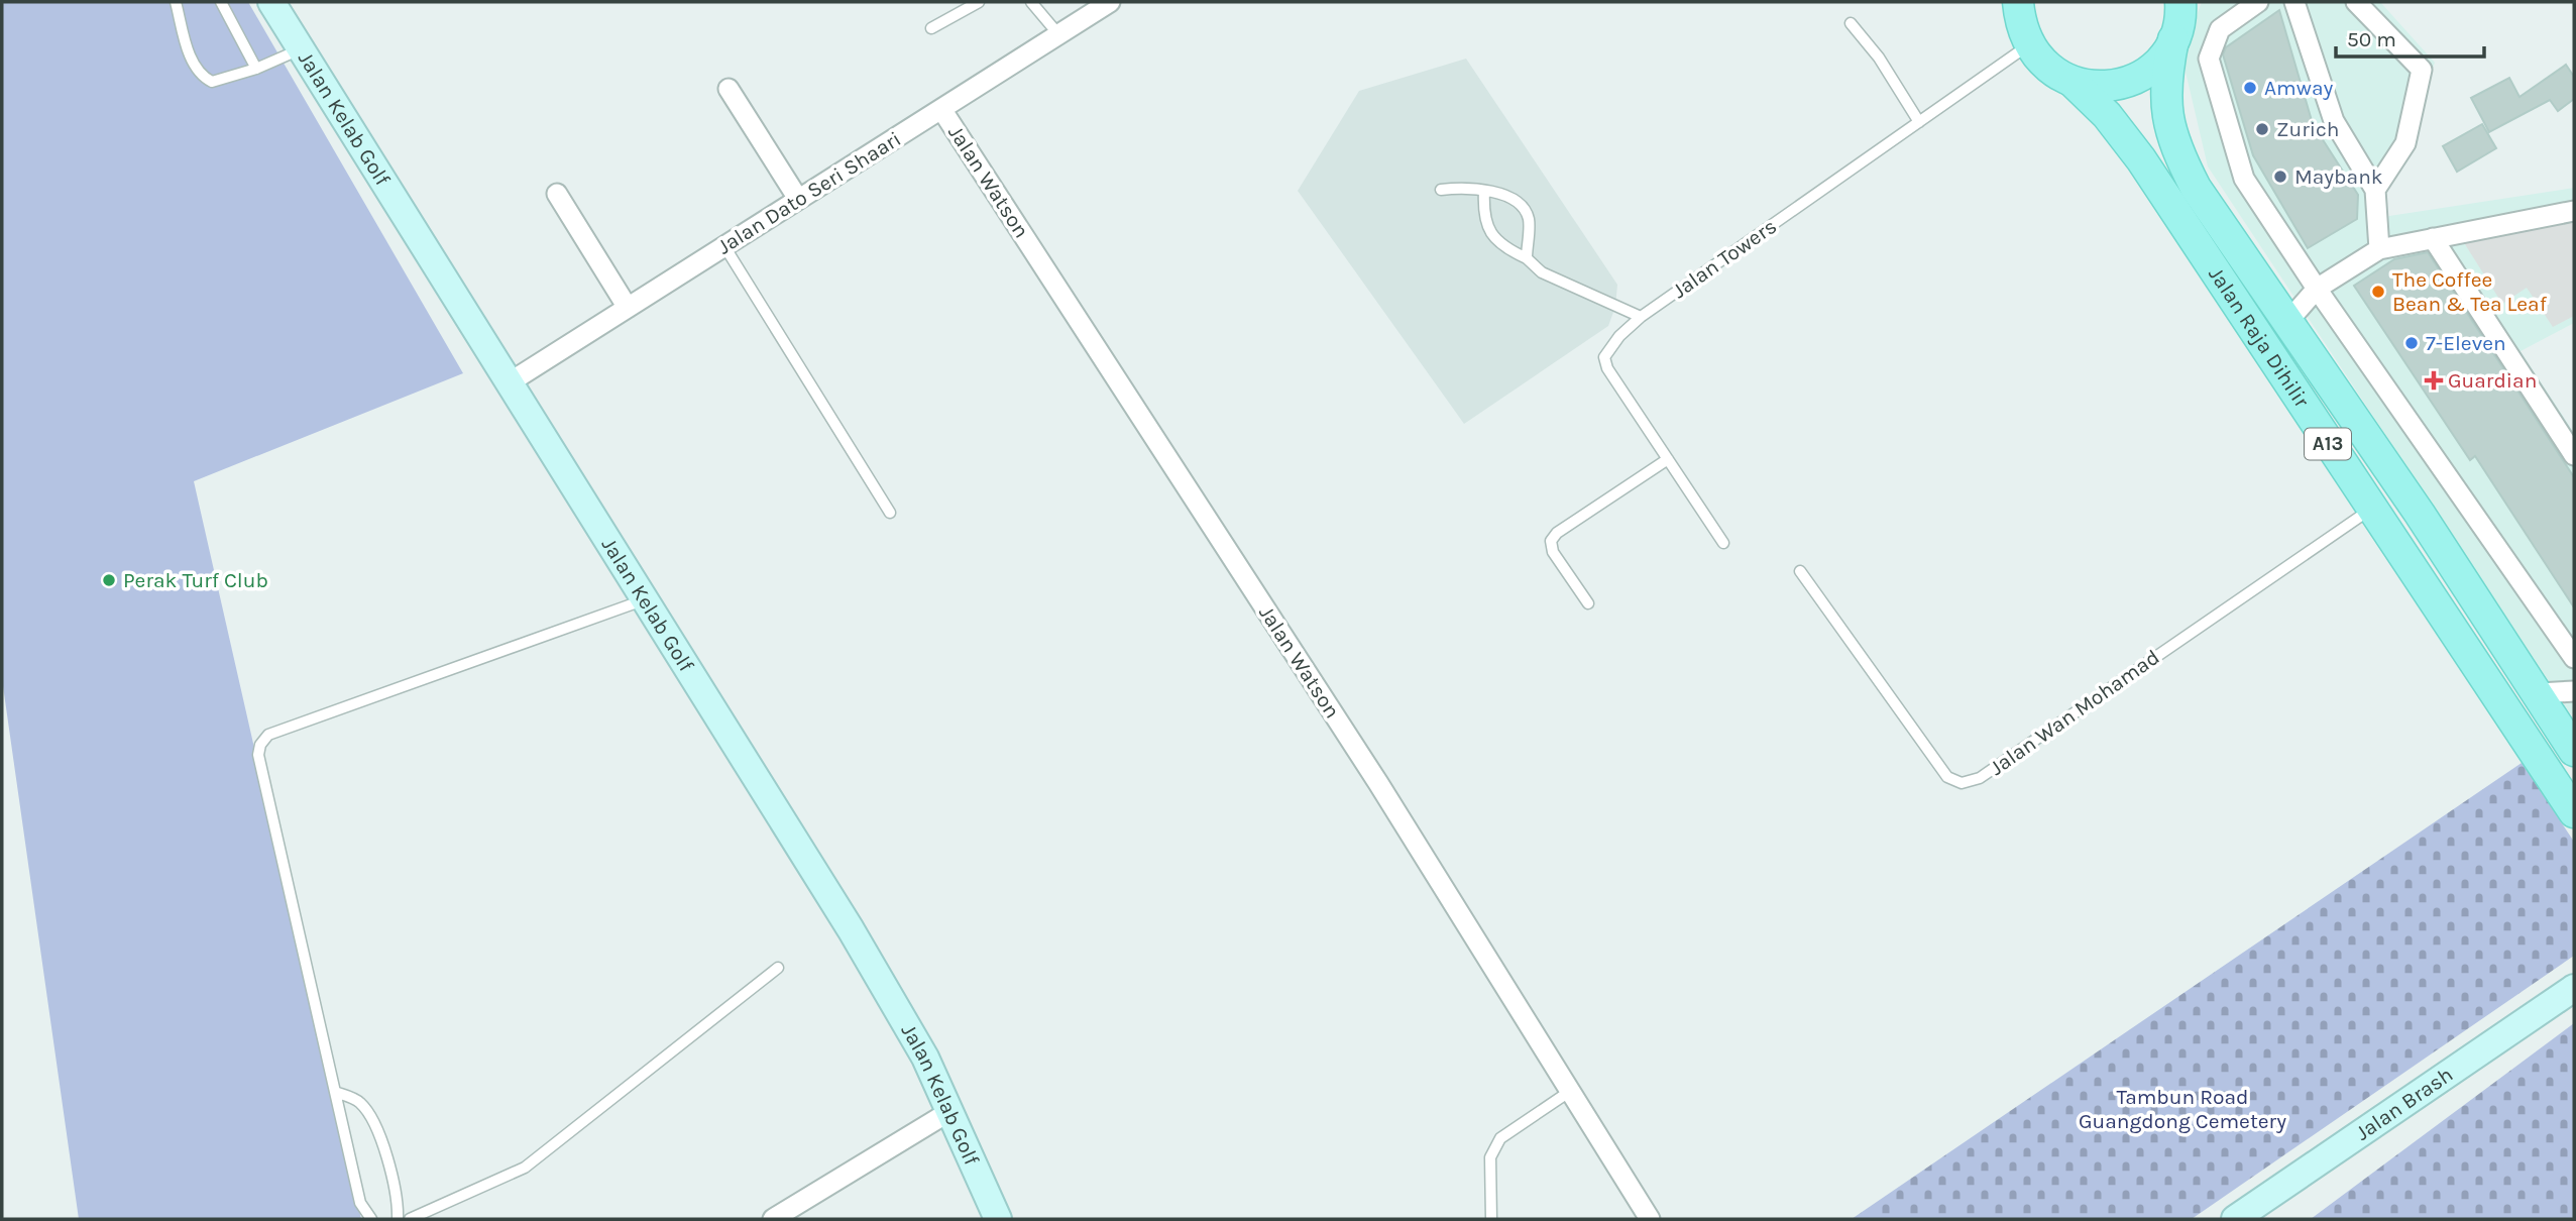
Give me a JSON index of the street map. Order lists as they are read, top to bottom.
{
  "streets": {
    "main road": ["Jalan Raja Dihilir", "A13"],
    "street": [
      "Jalan Kelab Golf",
      "Jalan Watson",
      "Jalan Dato Seri Shaari",
      "Jalan Brash"
    ],
    "lane": ["Jalan Towers", "Jalan Wan Mohamad"]
  },
  "crossings": [
    ["Jalan Kelab Golf", "Jalan Dato Seri Shaari"],
    ["Jalan Watson", "Jalan Dato Seri Shaari"],
    ["Jalan Towers", "A13"],
    ["Jalan Raja Dihilir", "A13"],
    ["Jalan Raja Dihilir", "Jalan Wan Mohamad"]
  ],
  "parks": ["Tambun Road Guangdong Cemetery"],
  "places": {
    "other": [
      "Amway",
      "Zurich",
      "Maybank",
      "The Coffee Bean & Tea Leaf",
      "7-Eleven",
      "Perak Turf Club"
    ],
    "health": ["Guardian"]
  },
  "scale_bar": "50 m"
}
